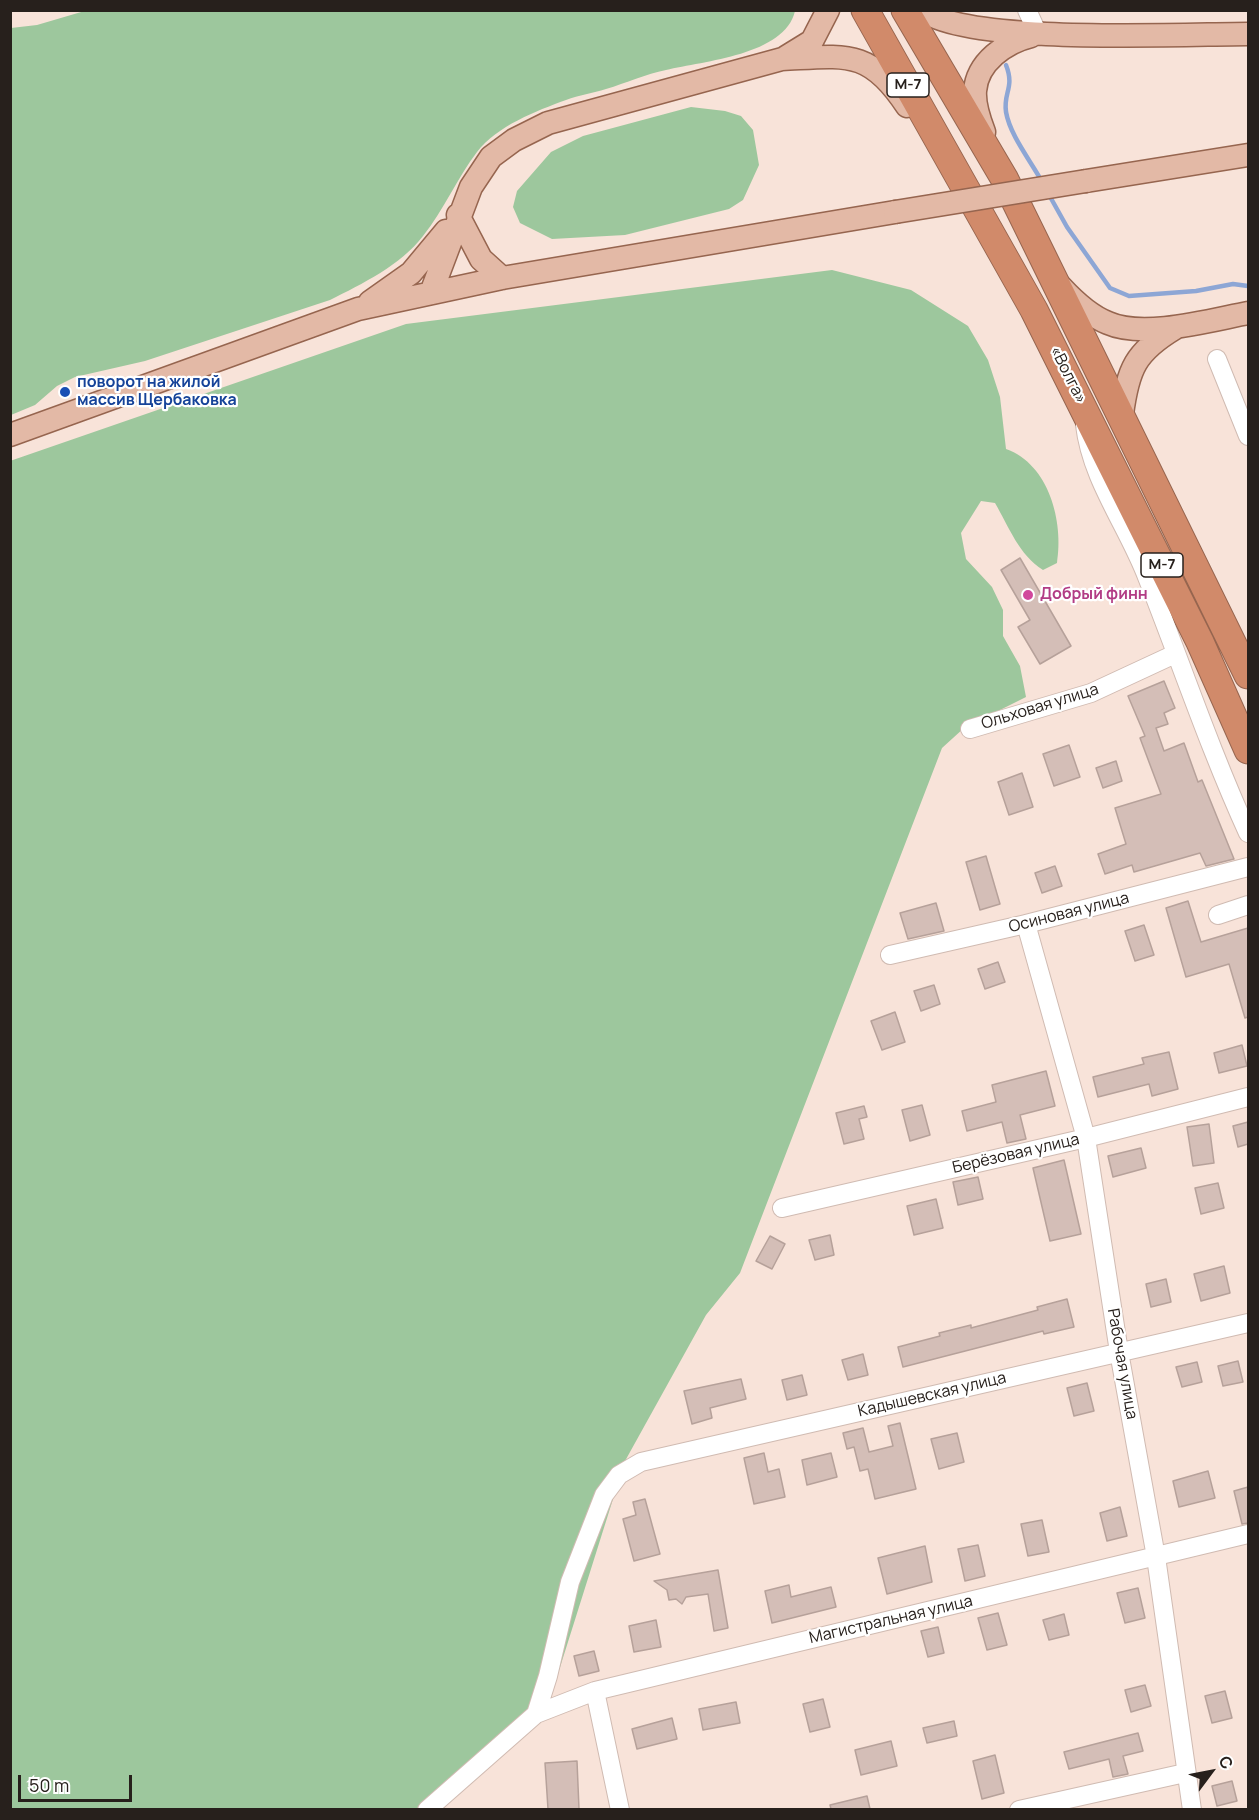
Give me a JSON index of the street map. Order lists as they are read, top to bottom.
{
  "streets": {
    "highway": ["М-7", "«Волга»"],
    "street": [
      "Ольховая улица",
      "Осиновая улица",
      "Берёзовая улица",
      "Рабочая улица",
      "Кадышевская улица",
      "Магистральная улица"
    ]
  },
  "crossings": [
    ["Осиновая улица", "Рабочая улица"],
    ["Берёзовая улица", "Рабочая улица"],
    ["Рабочая улица", "Кадышевская улица"],
    ["Рабочая улица", "Магистральная улица"],
    ["Кадышевская улица", "Магистральная улица"]
  ],
  "places": ["поворот на жилой массив Щербаковка", "Добрый финн"],
  "scale_bar": "50 m",
  "north": "top right"
}
